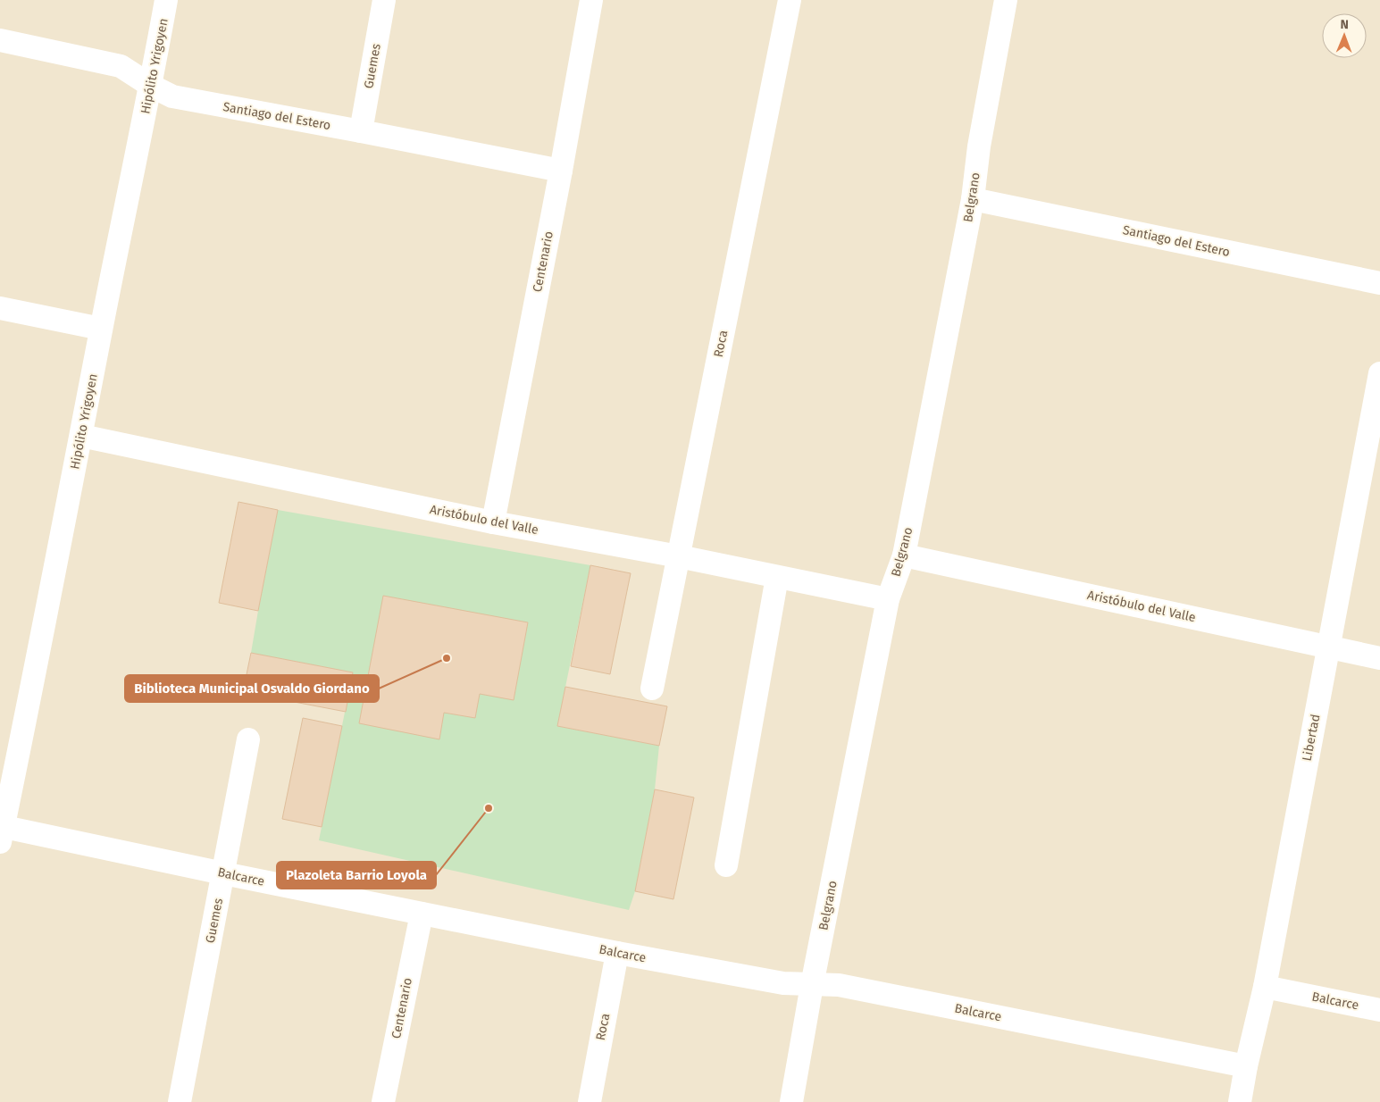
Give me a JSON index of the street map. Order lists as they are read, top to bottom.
{
  "streets": {
    "street": [
      "Hipólito Yrigoyen",
      "Guemes",
      "Santiago del Estero",
      "Belgrano",
      "Centenario",
      "Roca",
      "Aristóbulo del Valle",
      "Libertad",
      "Balcarce"
    ]
  },
  "crossings": [
    ["Hipólito Yrigoyen", "Santiago del Estero"],
    ["Hipólito Yrigoyen", "Aristóbulo del Valle"],
    ["Hipólito Yrigoyen", "Balcarce"],
    ["Guemes", "Santiago del Estero"],
    ["Guemes", "Balcarce"],
    ["Santiago del Estero", "Belgrano"],
    ["Santiago del Estero", "Centenario"],
    ["Belgrano", "Aristóbulo del Valle"],
    ["Belgrano", "Balcarce"],
    ["Centenario", "Aristóbulo del Valle"],
    ["Centenario", "Balcarce"],
    ["Roca", "Aristóbulo del Valle"],
    ["Roca", "Balcarce"],
    ["Aristóbulo del Valle", "Libertad"],
    ["Libertad", "Balcarce"]
  ],
  "places": ["Biblioteca Municipal Osvaldo Giordano", "Plazoleta Barrio Loyola"],
  "north": "top"
}
